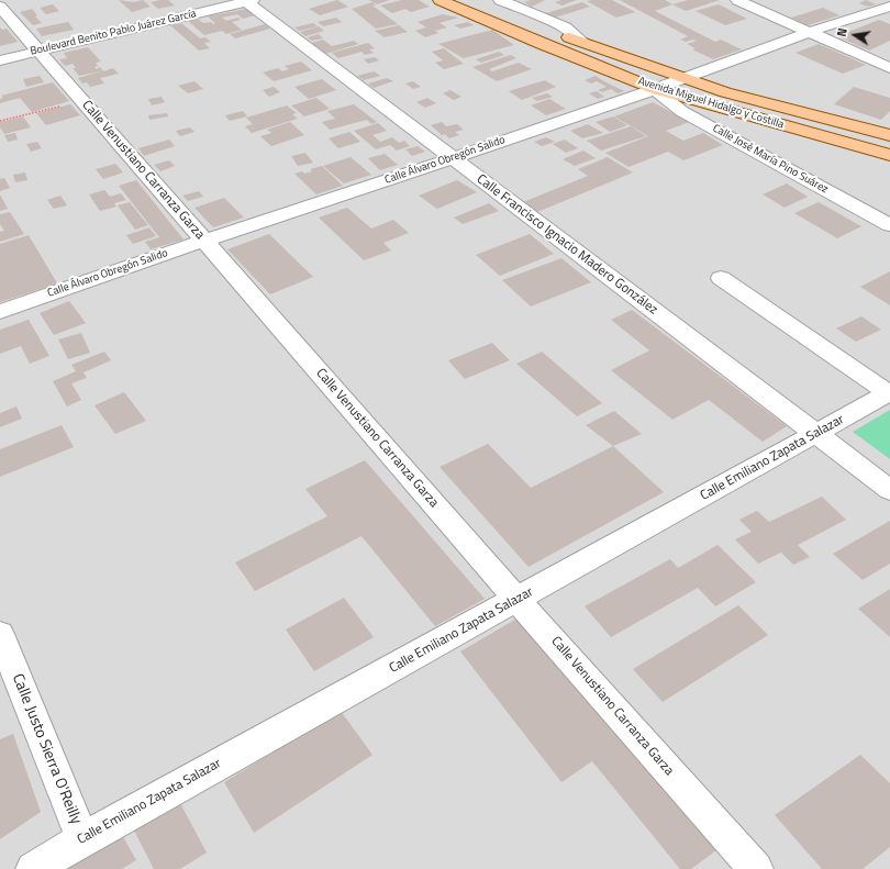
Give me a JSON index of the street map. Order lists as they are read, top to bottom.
{
  "streets": {
    "main road": ["Avenida Miguel Hidalgo y Costilla"],
    "street": [
      "Boulevard Benito Pablo Juárez García",
      "Calle José María Pino Suárez",
      "Calle Álvaro Obregón Salido",
      "Calle Venustiano Carranza Garza",
      "Calle Francisco Ignacio Madero González",
      "Calle Emiliano Zapata Salazar",
      "Calle Justo Sierra O'Reilly"
    ]
  },
  "crossings": [
    ["Boulevard Benito Pablo Juárez García", "Calle Venustiano Carranza Garza"],
    ["Boulevard Benito Pablo Juárez García", "Calle Francisco Ignacio Madero González"],
    ["Avenida Miguel Hidalgo y Costilla", "Calle José María Pino Suárez"],
    ["Avenida Miguel Hidalgo y Costilla", "Calle Álvaro Obregón Salido"],
    ["Calle José María Pino Suárez", "Calle Álvaro Obregón Salido"],
    ["Calle Álvaro Obregón Salido", "Calle Venustiano Carranza Garza"],
    ["Calle Álvaro Obregón Salido", "Calle Francisco Ignacio Madero González"],
    ["Calle Venustiano Carranza Garza", "Calle Emiliano Zapata Salazar"],
    ["Calle Francisco Ignacio Madero González", "Calle Emiliano Zapata Salazar"],
    ["Calle Emiliano Zapata Salazar", "Calle Justo Sierra O'Reilly"]
  ],
  "north": "left"
}
